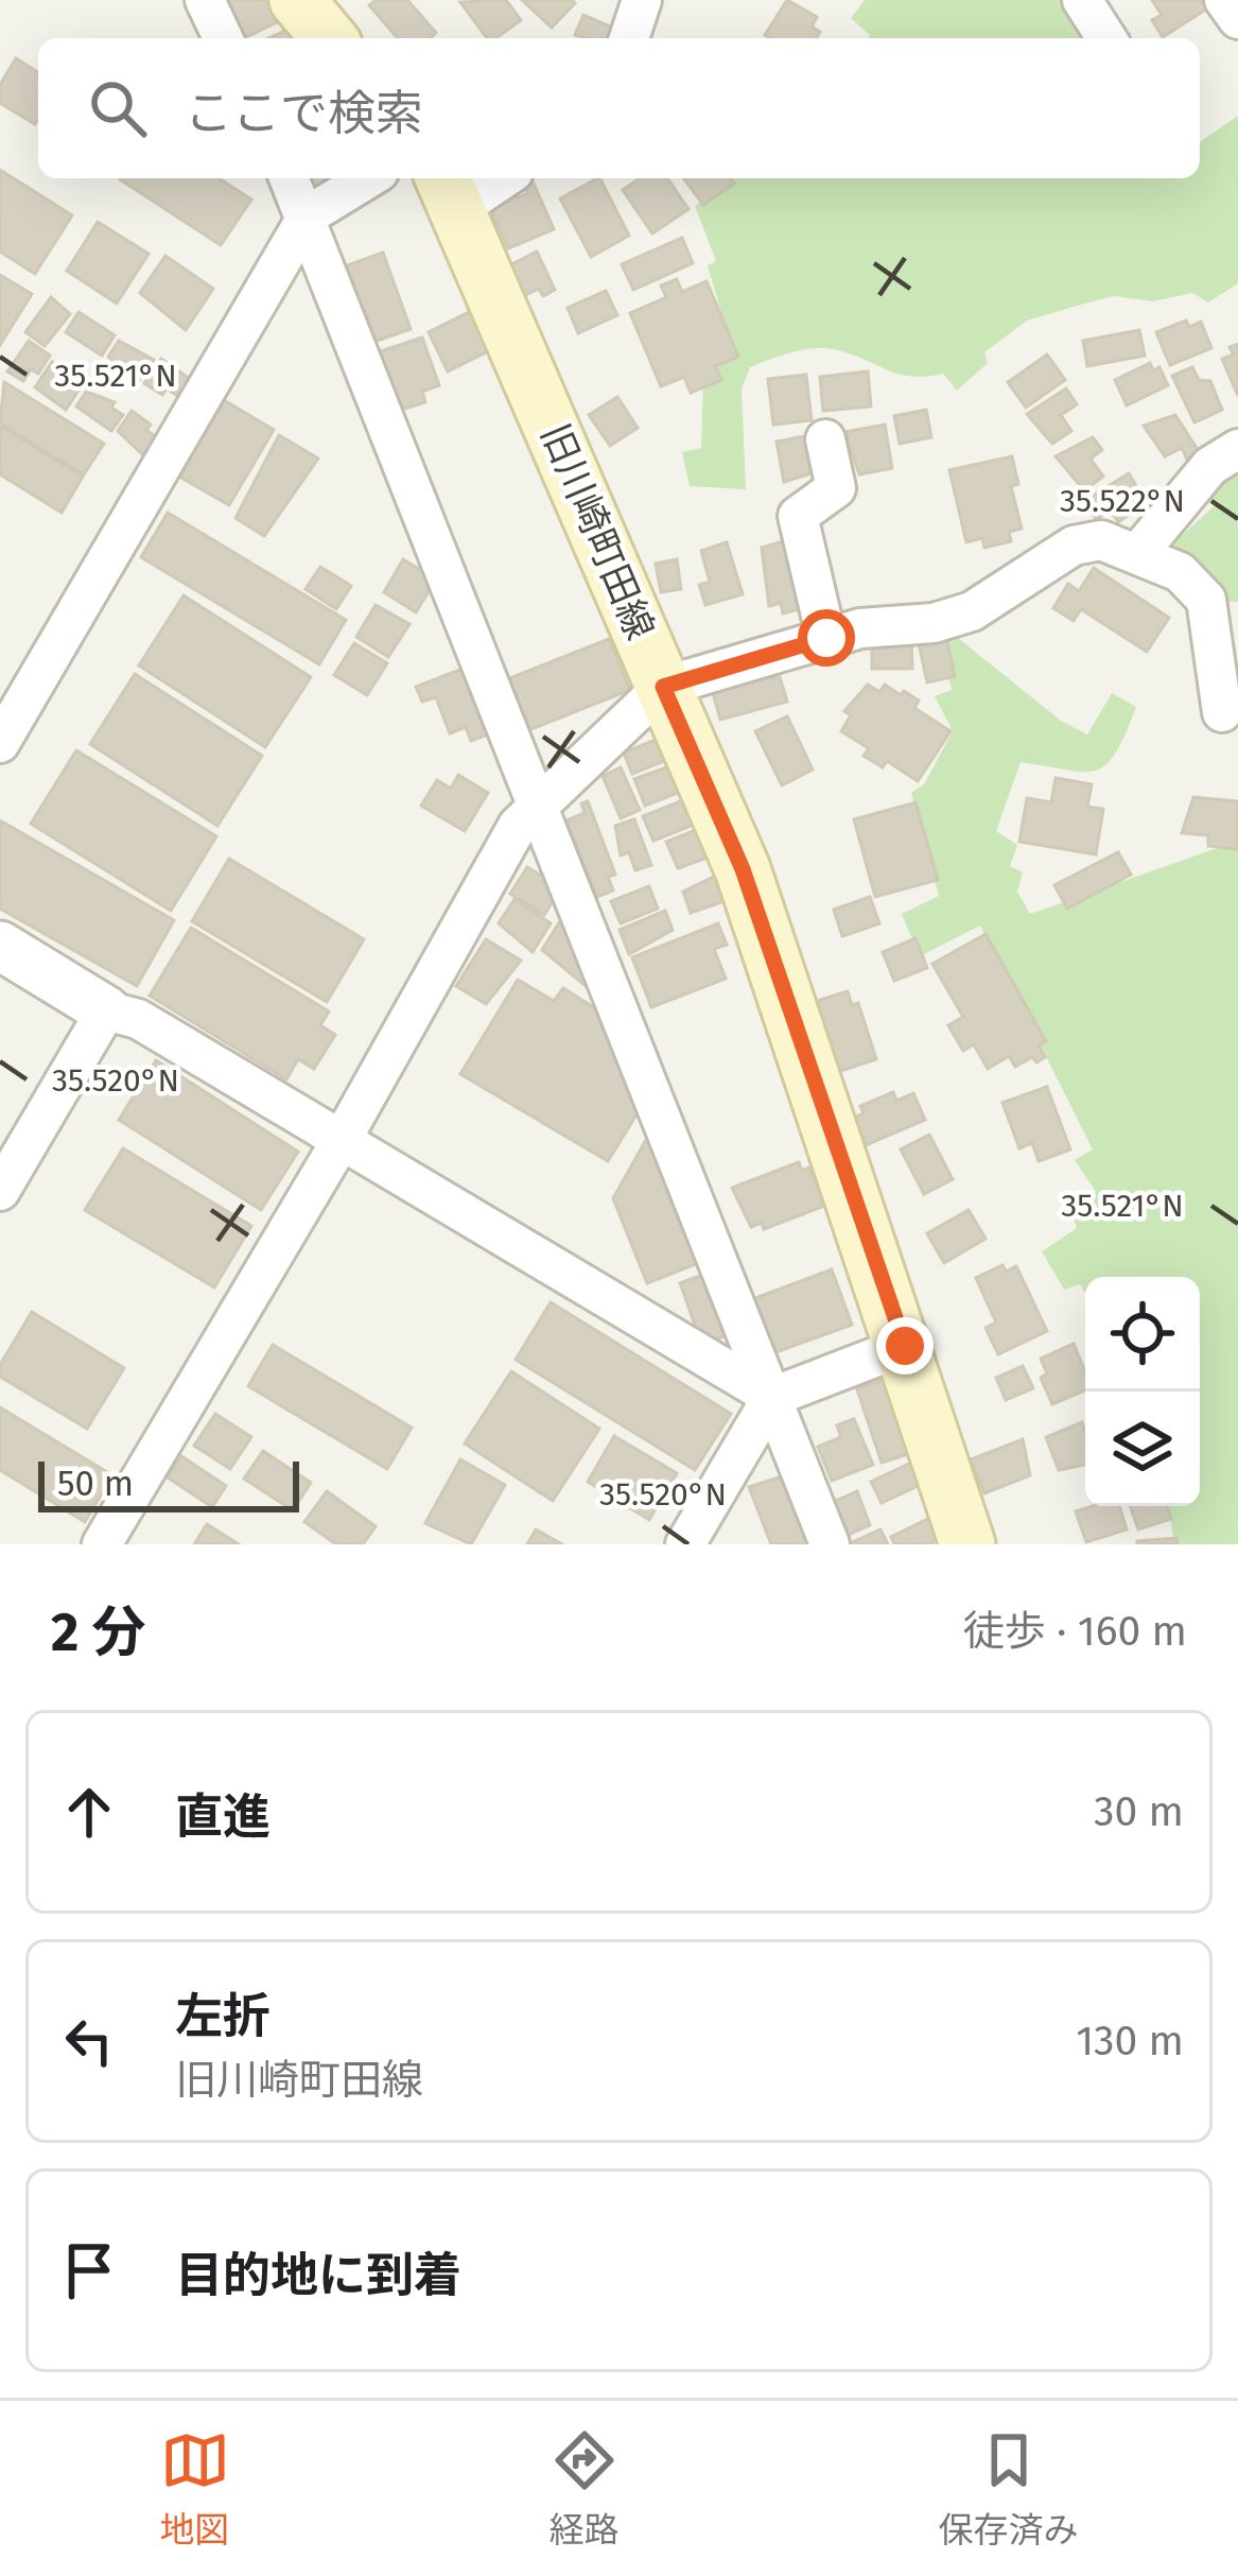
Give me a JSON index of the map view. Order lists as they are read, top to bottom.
{
  "streets": {
    "main road": ["旧川崎町田線"]
  },
  "scale_bar": "50 m",
  "page": {
    "search": "ここで検索",
    "scale": "50 m",
    "heading": ["2 分", "徒歩 · 160 m"],
    "list": [
      ["直進", "30 m"],
      ["左折", "旧川崎町田線", "130 m"],
      "目的地に到着"
    ],
    "nav": ["地図", "経路", "保存済み"]
  },
  "coordinates": ["35.521°N", "35.522°N", "35.520°N"]
}
